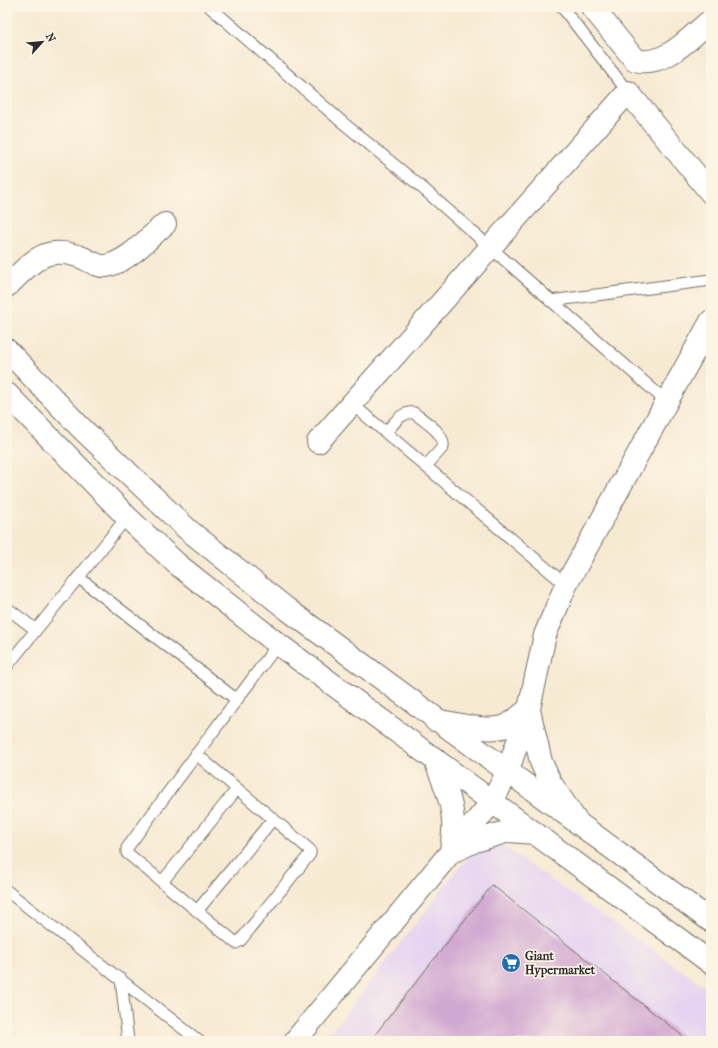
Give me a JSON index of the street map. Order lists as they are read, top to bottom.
{
  "places": {
    "supermarket": ["Giant Hypermarket"]
  },
  "north": "top right"
}
